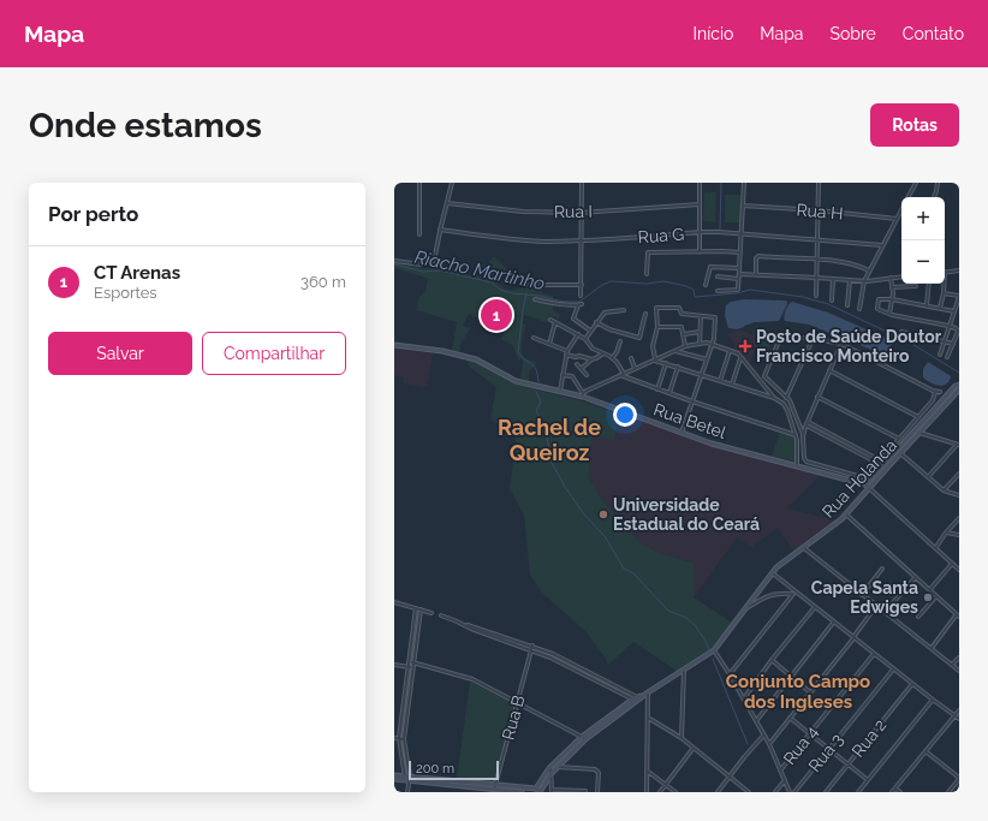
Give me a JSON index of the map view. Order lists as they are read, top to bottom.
{
  "streets": {
    "street": [
      "Rua I",
      "Rua H",
      "Rua G",
      "Rua Betel",
      "Rua Holanda",
      "Rua B",
      "Rua 2",
      "Rua 4",
      "Rua 3"
    ]
  },
  "crossings": [
    ["Rua Betel", "Rua Holanda"]
  ],
  "districts": ["Rachel de Queiroz", "Conjunto Campo dos Ingleses"],
  "water": ["Riacho Martinho"],
  "places": {
    "health": ["Posto de Saúde Doutor Francisco Monteiro"],
    "other": ["Universidade Estadual do Ceará", "Capela Santa Edwiges"]
  },
  "scale_bar": "200 m",
  "page": {
    "header": "Mapa",
    "nav": [
      "Início",
      "Mapa",
      "Sobre",
      "Contato"
    ],
    "buttons": [
      "Rotas",
      ["Salvar", "Compartilhar"]
    ],
    "title": "Onde estamos",
    "heading": "Por perto",
    "map_buttons": ["+", "−"],
    "list": [
      {
        "mark": "1",
        "name": "CT Arenas",
        "note": "Esportes",
        "value": "360 m"
      }
    ],
    "pins": "1",
    "scale": "200 m"
  }
}
